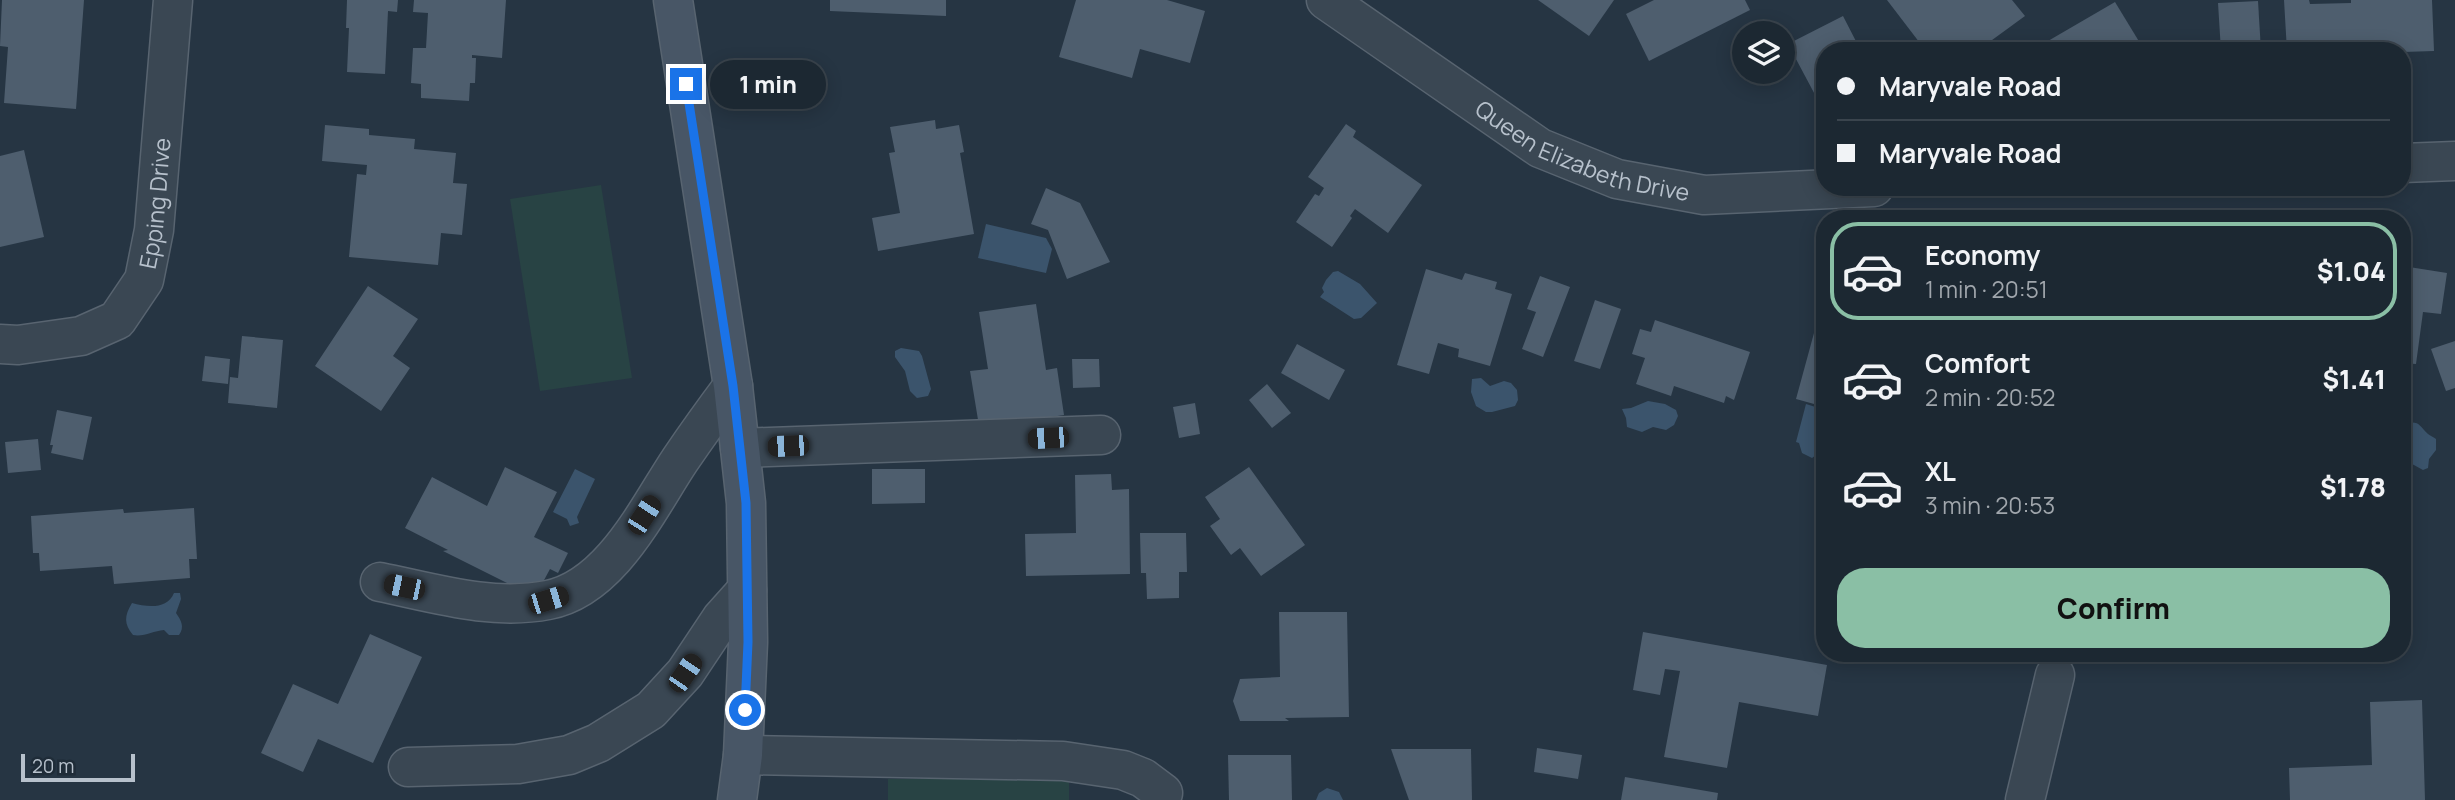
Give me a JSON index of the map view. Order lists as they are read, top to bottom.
{
  "streets": {
    "street": ["Queen Elizabeth Drive", "Epping Drive"]
  },
  "scale_bar": "20 m",
  "page": {
    "banner": ["Maryvale Road", "Maryvale Road"],
    "bubble": "1 min",
    "list": [
      {
        "name": "Economy",
        "note": "1 min · 20:51",
        "value": "$1.04"
      },
      {
        "name": "Comfort",
        "note": "2 min · 20:52",
        "value": "$1.41"
      },
      {
        "name": "XL",
        "note": "3 min · 20:53",
        "value": "$1.78"
      }
    ],
    "buttons": "Confirm",
    "scale": "20 m"
  }
}
